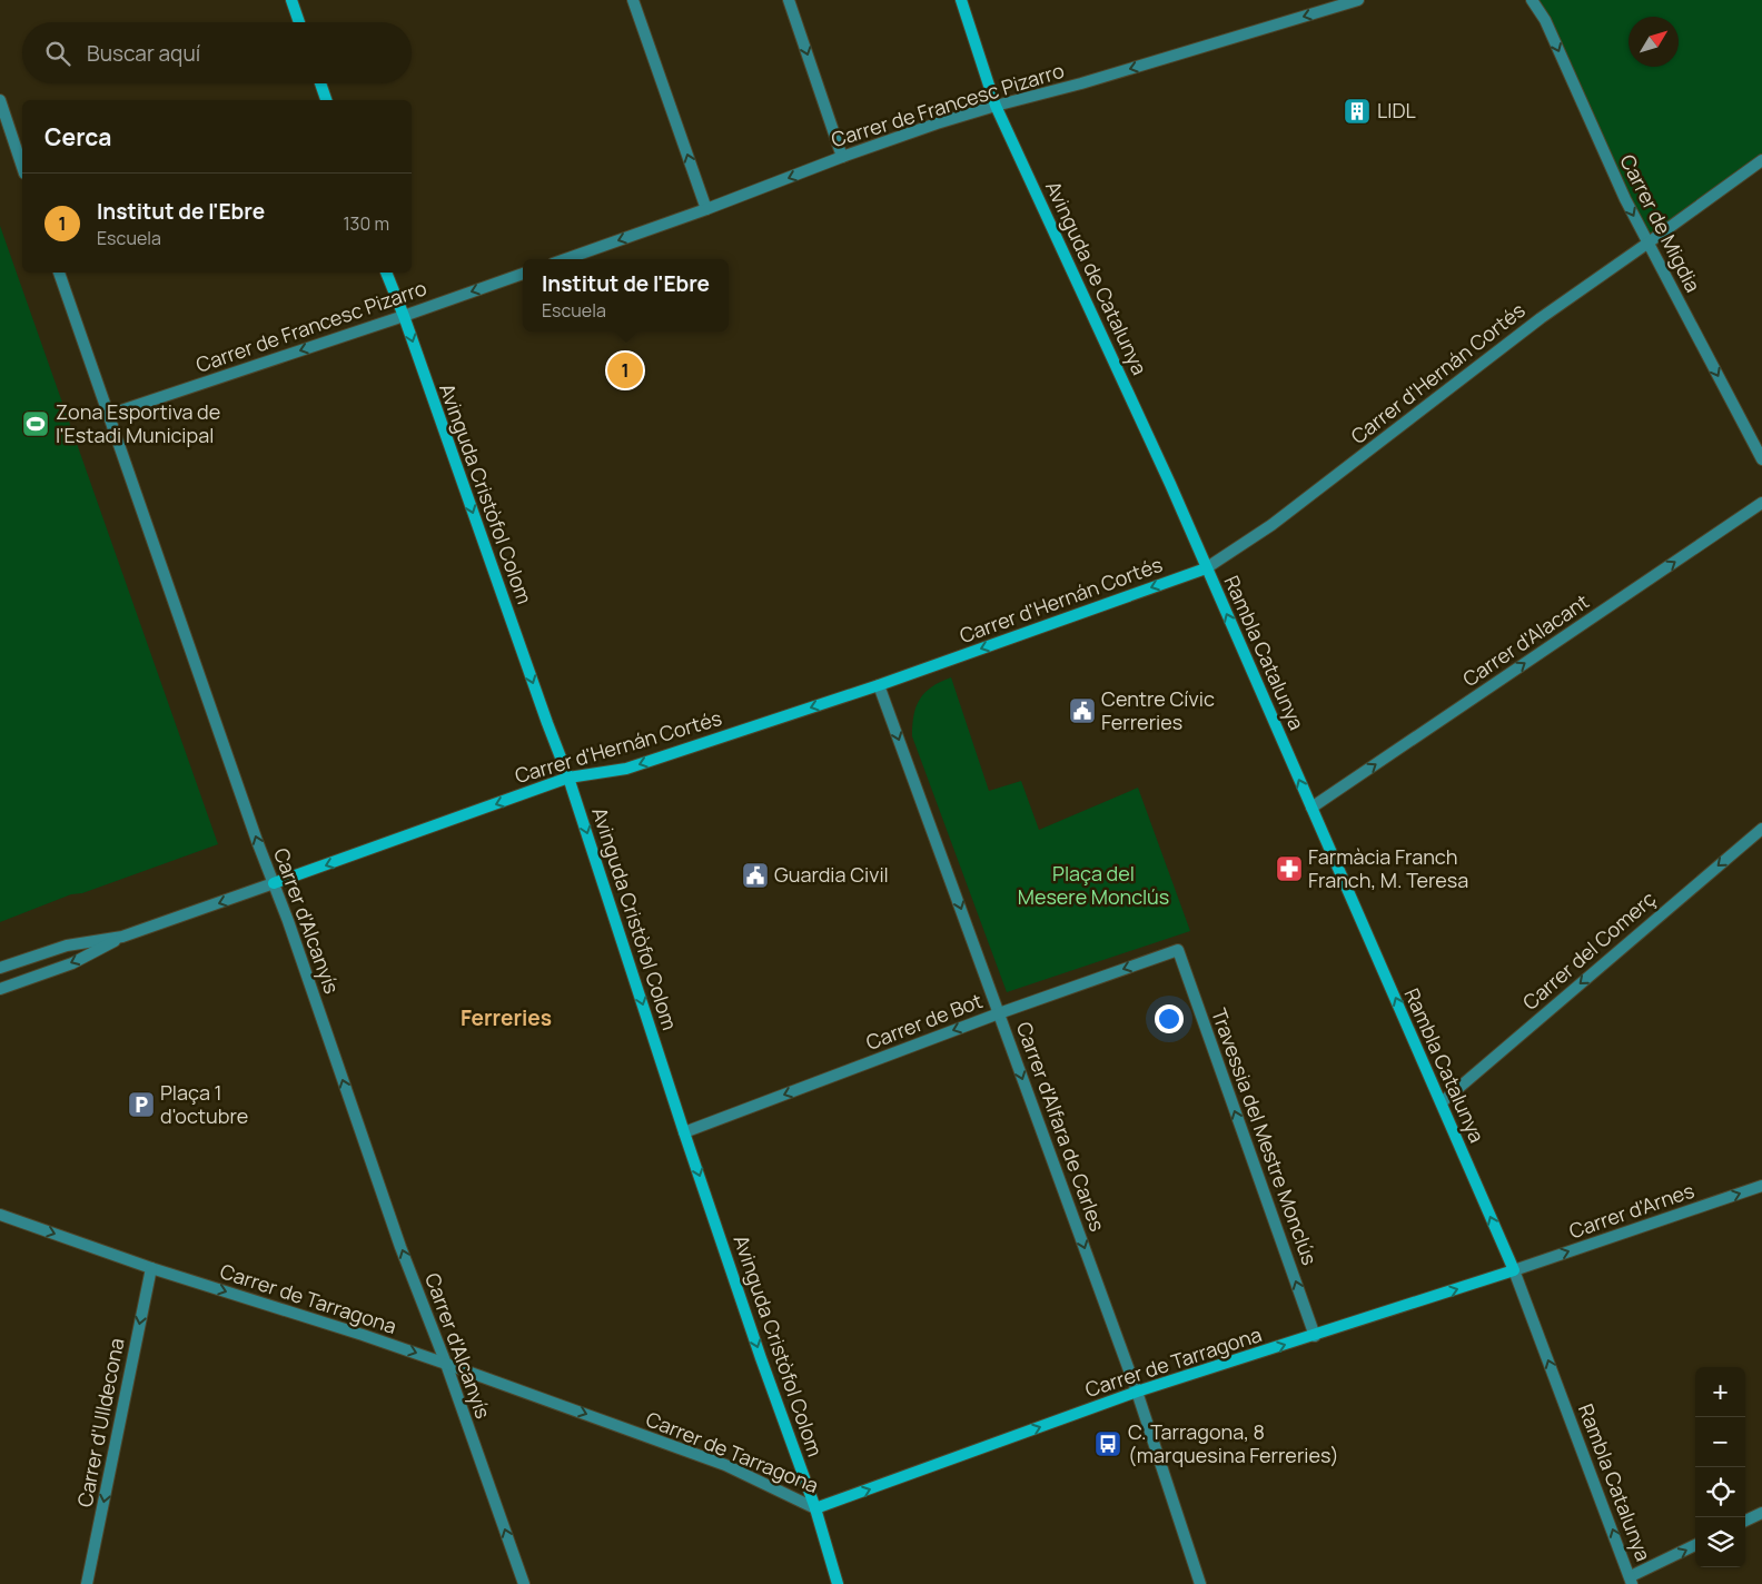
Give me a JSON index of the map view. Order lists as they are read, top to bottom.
{
  "streets": {
    "street": [
      "Carrer de Francesc Pizarro",
      "Carrer de Migdia",
      "Avinguda de Catalunya",
      "Carrer d'Hernán Cortés",
      "Avinguda Cristòfol Colom",
      "Carrer d'Alacant",
      "Rambla Catalunya",
      "Carrer d'Alcanyís",
      "Carrer del Comerç",
      "Carrer de Bot",
      "Carrer d'Alfara de Carles",
      "Travessia del Mestre Monclús",
      "Carrer d'Arnes",
      "Carrer de Tarragona",
      "Carrer d'Ulldecona"
    ]
  },
  "crossings": [
    ["Carrer de Francesc Pizarro", "Avinguda de Catalunya"],
    ["Carrer de Francesc Pizarro", "Avinguda Cristòfol Colom"],
    ["Carrer de Francesc Pizarro", "Carrer d'Alcanyís"],
    ["Carrer de Migdia", "Carrer d'Hernán Cortés"],
    ["Avinguda de Catalunya", "Carrer d'Hernán Cortés"],
    ["Avinguda de Catalunya", "Rambla Catalunya"],
    ["Carrer d'Hernán Cortés", "Avinguda Cristòfol Colom"],
    ["Carrer d'Hernán Cortés", "Rambla Catalunya"],
    ["Carrer d'Hernán Cortés", "Carrer d'Alcanyís"],
    ["Carrer d'Hernán Cortés", "Carrer d'Alfara de Carles"],
    ["Avinguda Cristòfol Colom", "Carrer de Bot"],
    ["Avinguda Cristòfol Colom", "Carrer de Tarragona"],
    ["Carrer d'Alacant", "Rambla Catalunya"],
    ["Rambla Catalunya", "Carrer del Comerç"],
    ["Rambla Catalunya", "Carrer d'Arnes"],
    ["Rambla Catalunya", "Carrer de Tarragona"],
    ["Carrer d'Alcanyís", "Carrer de Tarragona"],
    ["Carrer de Bot", "Carrer d'Alfara de Carles"],
    ["Carrer de Bot", "Travessia del Mestre Monclús"],
    ["Carrer d'Alfara de Carles", "Carrer de Tarragona"],
    ["Travessia del Mestre Monclús", "Carrer de Tarragona"],
    ["Carrer d'Arnes", "Carrer de Tarragona"],
    ["Carrer de Tarragona", "Carrer d'Ulldecona"]
  ],
  "one_way": [
    "Carrer de Francesc Pizarro",
    "Carrer de Migdia",
    "Carrer d'Hernán Cortés",
    "Avinguda Cristòfol Colom",
    "Carrer d'Alacant",
    "Rambla Catalunya",
    "Carrer d'Alcanyís",
    "Carrer del Comerç",
    "Carrer de Bot",
    "Carrer d'Alfara de Carles",
    "Travessia del Mestre Monclús",
    "Carrer d'Arnes",
    "Carrer de Tarragona",
    "Carrer d'Ulldecona"
  ],
  "districts": ["Ferreries"],
  "parks": ["Plaça del Mesere Monclús"],
  "places": {
    "building": ["LIDL"],
    "sports": ["Zona Esportiva de l'Estadi Municipal"],
    "public building": ["Centre Cívic Ferreries", "Guardia Civil"],
    "pharmacy": ["Farmàcia Franch Franch, M. Teresa"],
    "parking": ["Plaça 1 d'octubre"],
    "bus stop": ["C. Tarragona, 8 (marquesina Ferreries)"]
  },
  "north": "top right",
  "page": {
    "search": "Buscar aquí",
    "heading": "Cerca",
    "list": [
      {
        "mark": "1",
        "name": "Institut de l'Ebre",
        "note": "Escuela",
        "value": "130 m"
      }
    ],
    "popup": ["Institut de l'Ebre", "Escuela"],
    "pins": "1",
    "map_buttons": ["+", "−"]
  }
}
